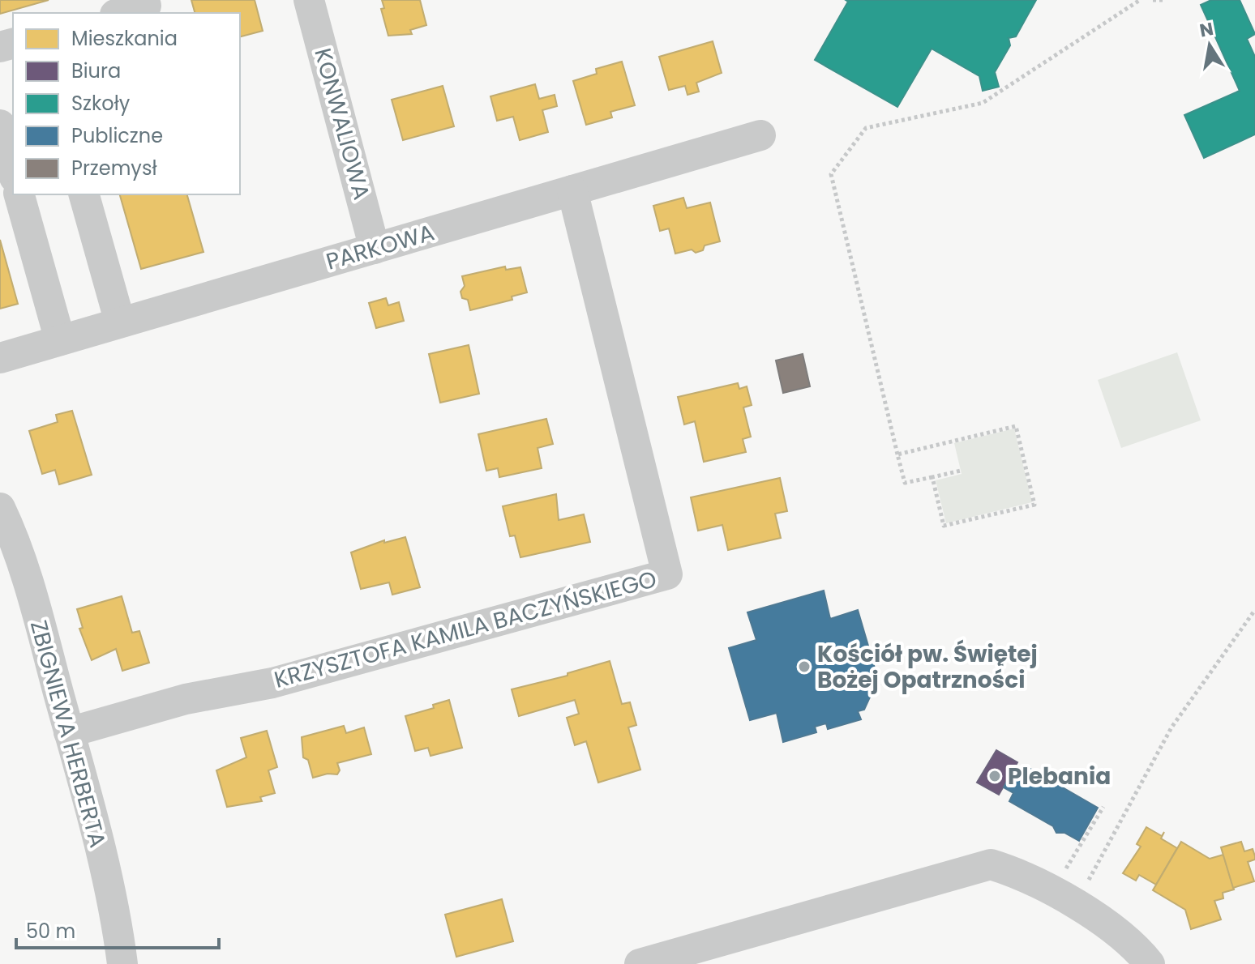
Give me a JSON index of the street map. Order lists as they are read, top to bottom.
{
  "streets": {
    "street": [
      "KONWALIOWA",
      "PARKOWA",
      "KRZYSZTOFA KAMILA BACZYŃSKIEGO",
      "ZBIGNIEWA HERBERTA"
    ]
  },
  "crossings": [
    ["KONWALIOWA", "PARKOWA"],
    ["PARKOWA", "KRZYSZTOFA KAMILA BACZYŃSKIEGO"],
    ["KRZYSZTOFA KAMILA BACZYŃSKIEGO", "ZBIGNIEWA HERBERTA"]
  ],
  "places": ["Kościół pw. Świętej Bożej Opatrzności", "Plebania"],
  "legend": [
    "Mieszkania",
    "Biura",
    "Szkoły",
    "Publiczne",
    "Przemysł"
  ],
  "scale_bar": "50 m",
  "north": "top"
}
